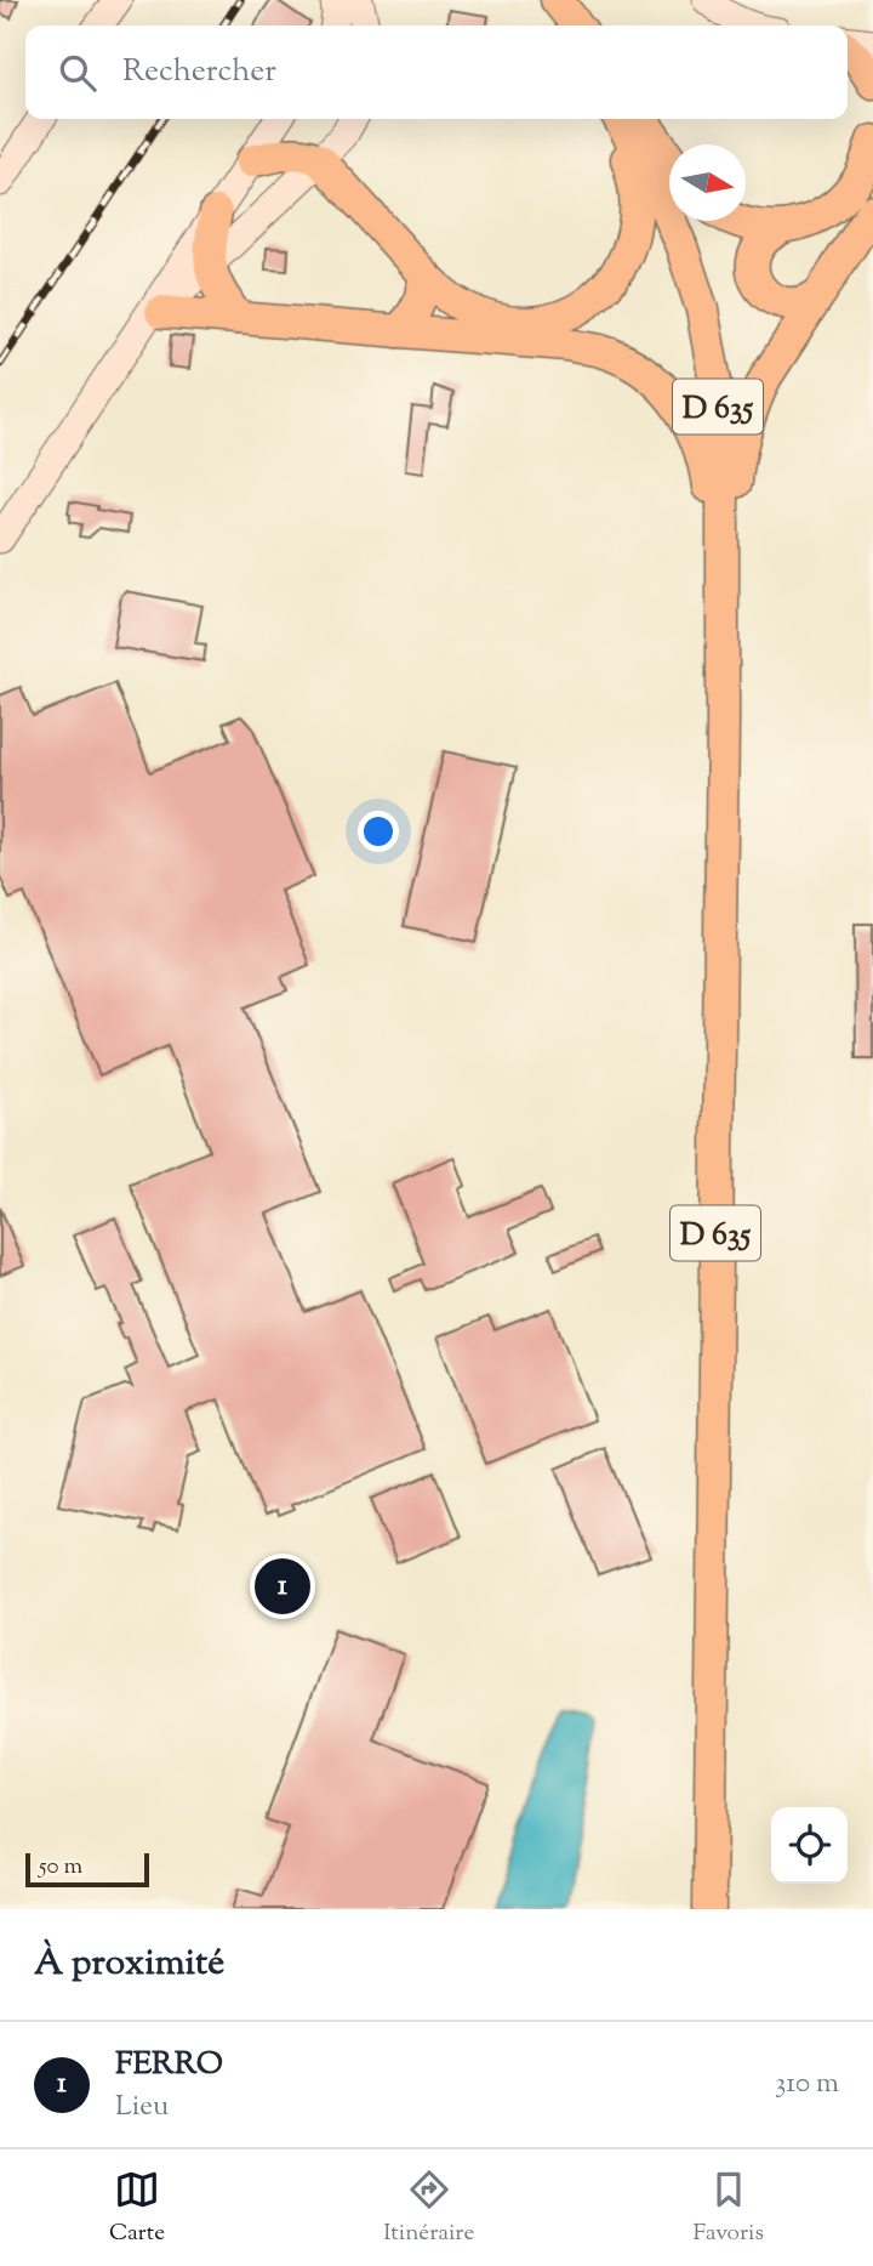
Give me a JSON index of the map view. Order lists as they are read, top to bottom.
{
  "streets": {
    "main road": ["D 635"]
  },
  "scale_bar": "50 m",
  "north": "right",
  "page": {
    "search": "Rechercher",
    "pins": "1",
    "scale": "50 m",
    "heading": "À proximité",
    "list": [
      {
        "mark": "1",
        "name": "FERRO",
        "note": "Lieu",
        "value": "310 m"
      }
    ],
    "nav": ["Carte", "Itinéraire", "Favoris"]
  }
}
